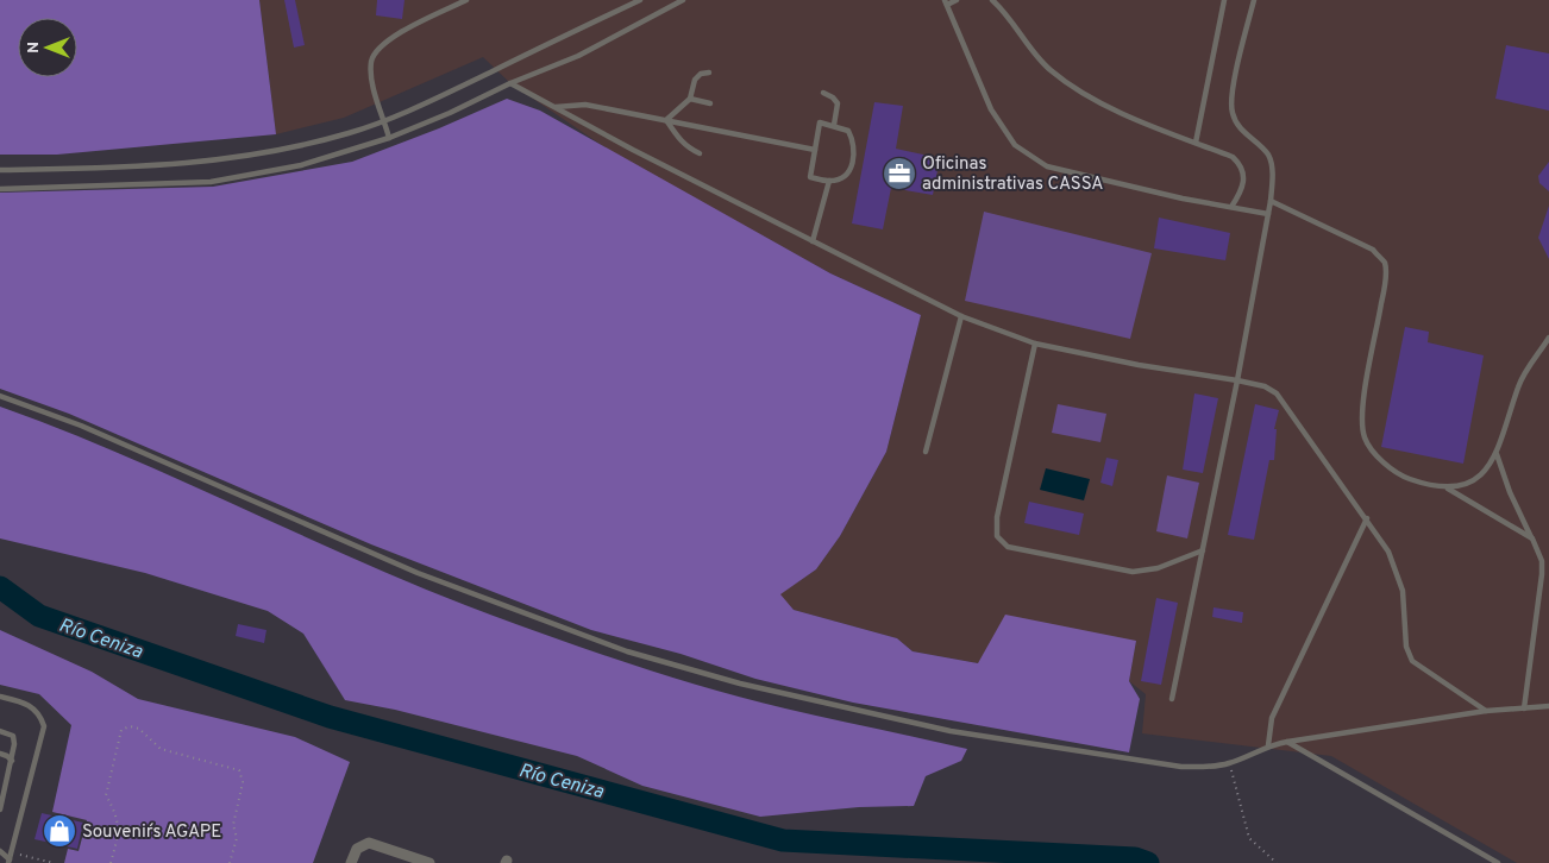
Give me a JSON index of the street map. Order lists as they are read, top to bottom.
{
  "water": ["Río Ceniza"],
  "places": {
    "office": ["Oficinas administrativas CASSA"],
    "shop": ["Souvenir´s AGAPE"]
  },
  "north": "left"
}
